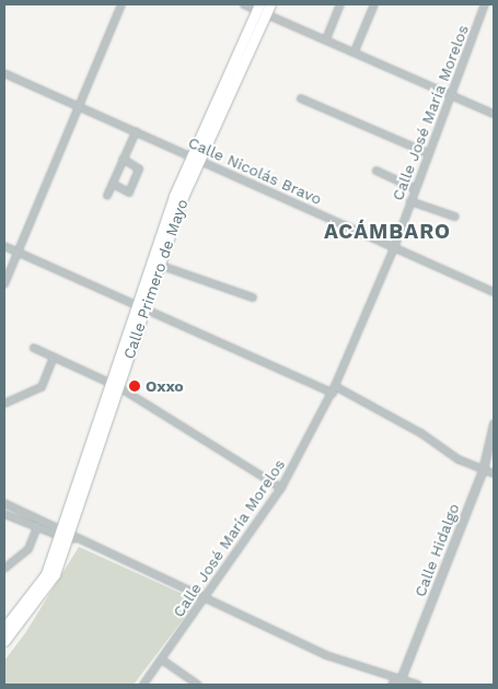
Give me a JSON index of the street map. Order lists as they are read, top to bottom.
{
  "streets": {
    "main road": ["Calle Primero de Mayo"],
    "street": ["Calle José María Morelos", "Calle Nicolás Bravo", "Calle Hidalgo"]
  },
  "crossings": [
    ["Calle José María Morelos", "Calle Nicolás Bravo"],
    ["Calle Nicolás Bravo", "Calle Primero de Mayo"]
  ],
  "districts": ["ACÁMBARO"],
  "places": ["Oxxo"]
}
